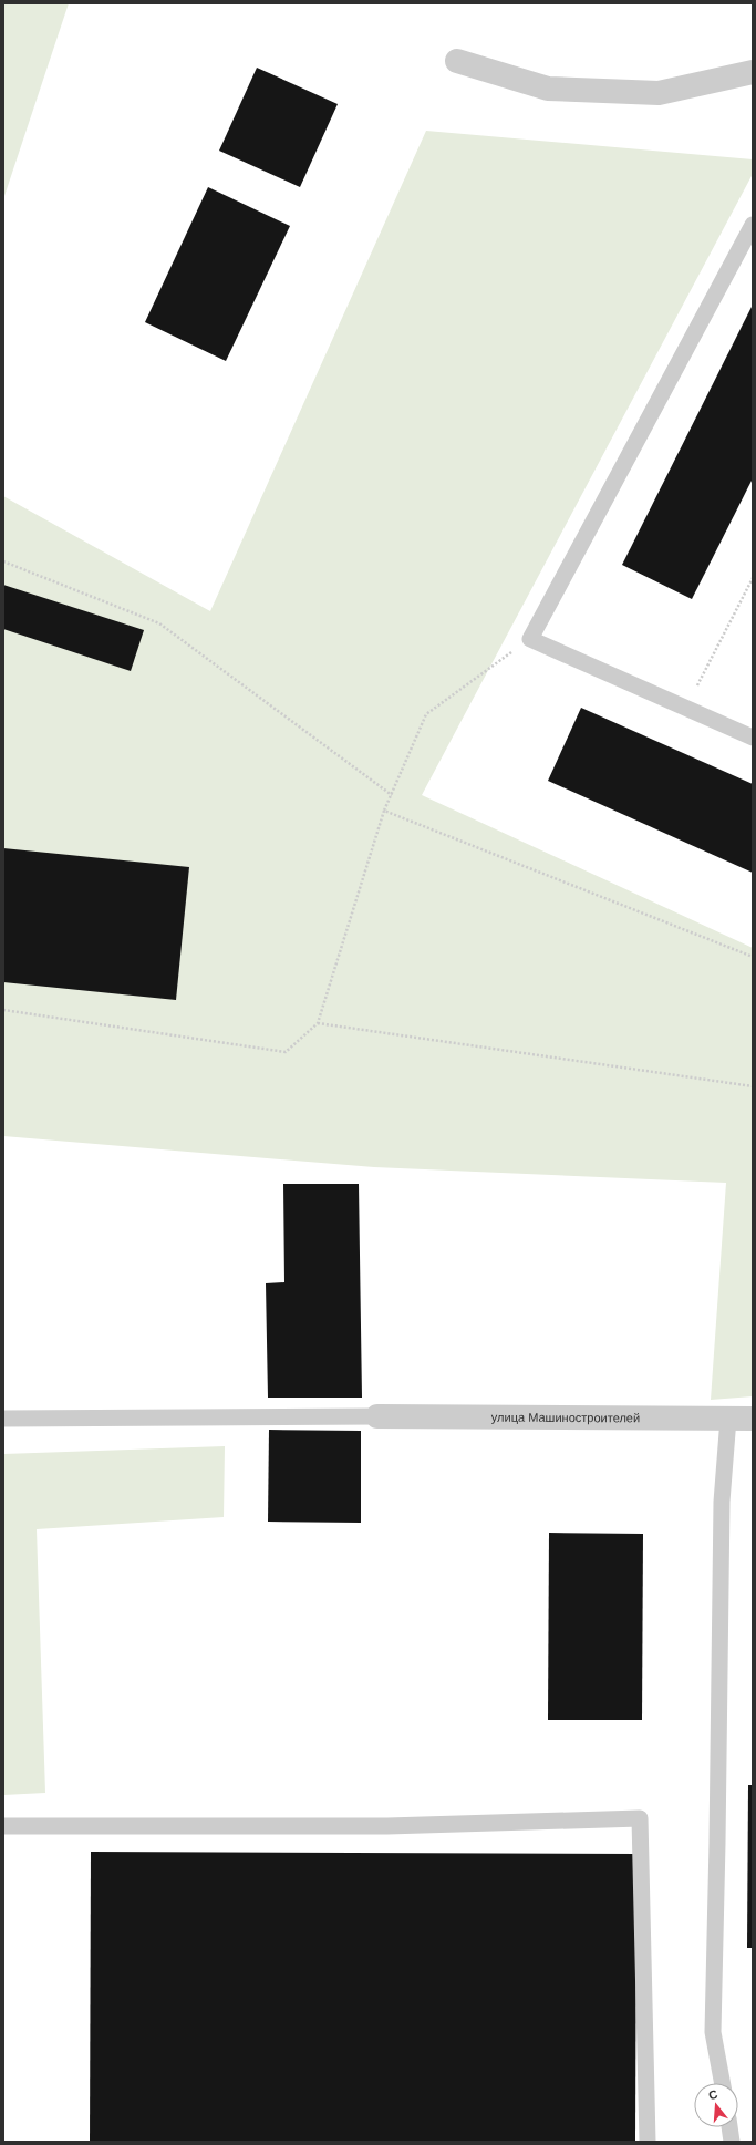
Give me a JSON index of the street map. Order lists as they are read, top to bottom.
{
  "streets": {
    "street": ["улица Машиностроителей"]
  },
  "north": "top"
}
